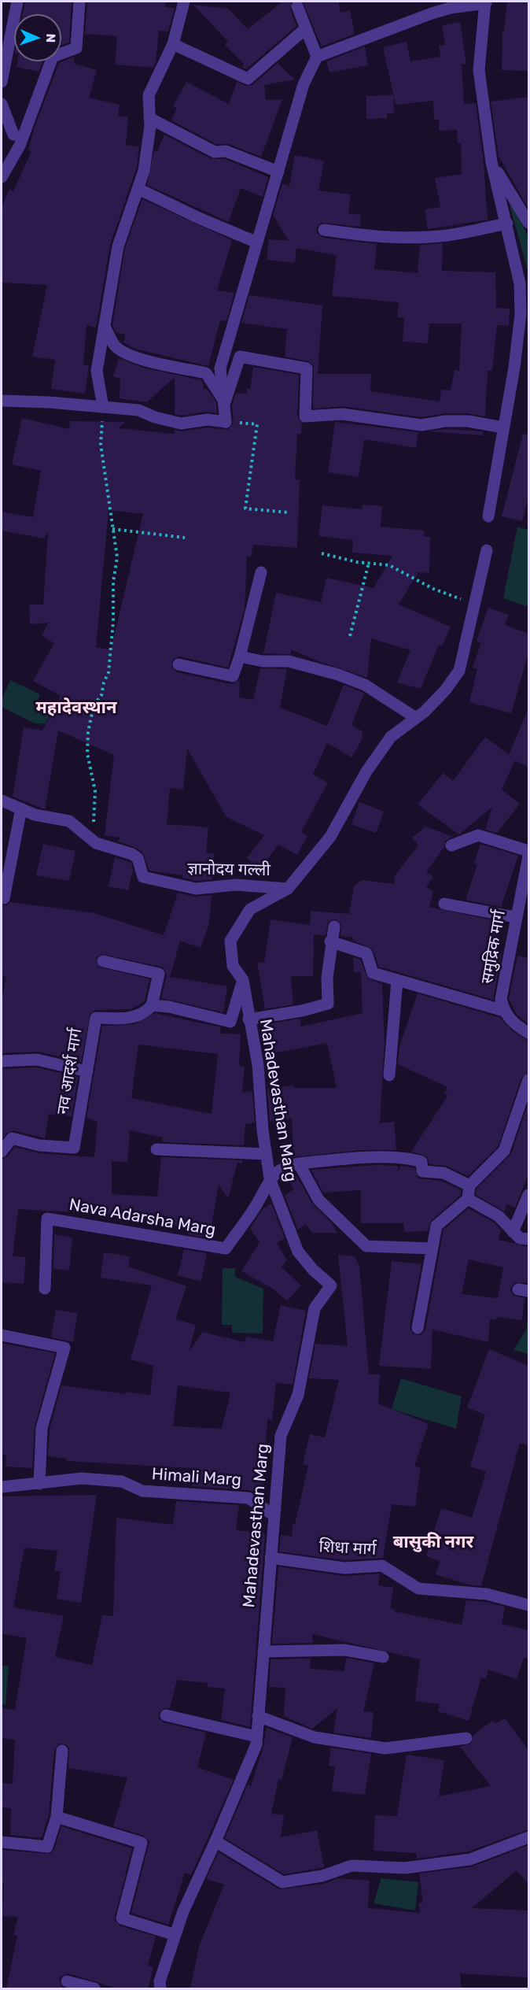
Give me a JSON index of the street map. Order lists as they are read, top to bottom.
{
  "streets": {
    "street": [
      "ज्ञानोदय गल्ली",
      "समुद्रिक मार्ग",
      "नव आदर्श मार्ग",
      "Mahadevasthan Marg",
      "Nava Adarsha Marg",
      "Himali Marg",
      "शिधा मार्ग"
    ]
  },
  "crossings": [
    ["ज्ञानोदय गल्ली", "Mahadevasthan Marg"],
    ["Mahadevasthan Marg", "Nava Adarsha Marg"],
    ["Mahadevasthan Marg", "Himali Marg"],
    ["Mahadevasthan Marg", "शिधा मार्ग"]
  ],
  "districts": ["महादेवस्थान", "बासुकी नगर"],
  "north": "right"
}
